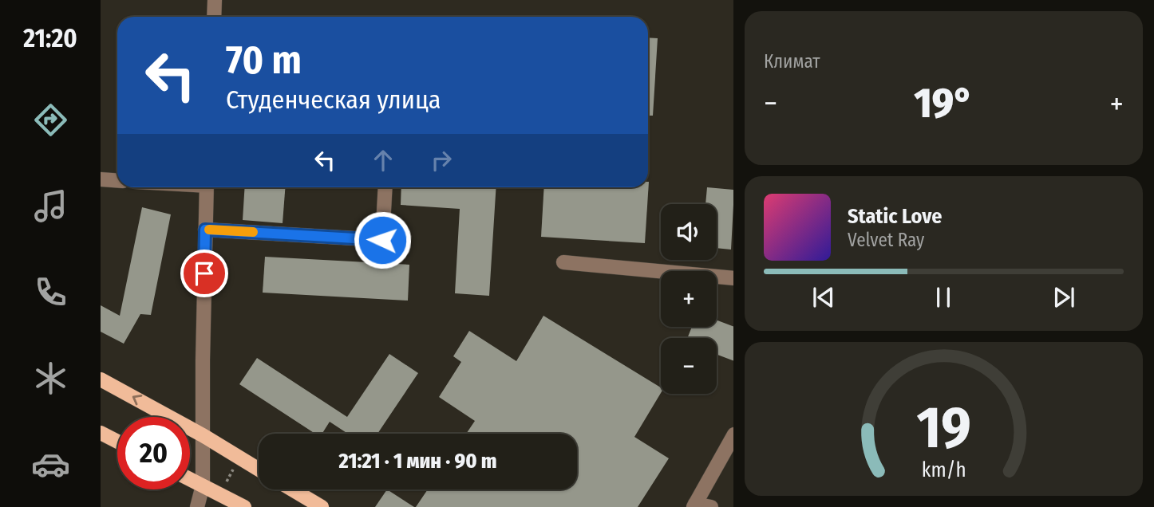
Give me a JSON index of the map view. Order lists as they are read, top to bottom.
{
  "page": {
    "tabs": "21:20",
    "tile": "Климат",
    "turn": ["70 m", "Студенческая улица"],
    "heat": ["−", "19°", "+"],
    "song": ["Static Love", "Velvet Ray"],
    "map_buttons": ["+", "−"],
    "limit": "20",
    "trip": "21:21 · 1 мин · 90 m",
    "gauge": ["19", "km/h"]
  }
}
